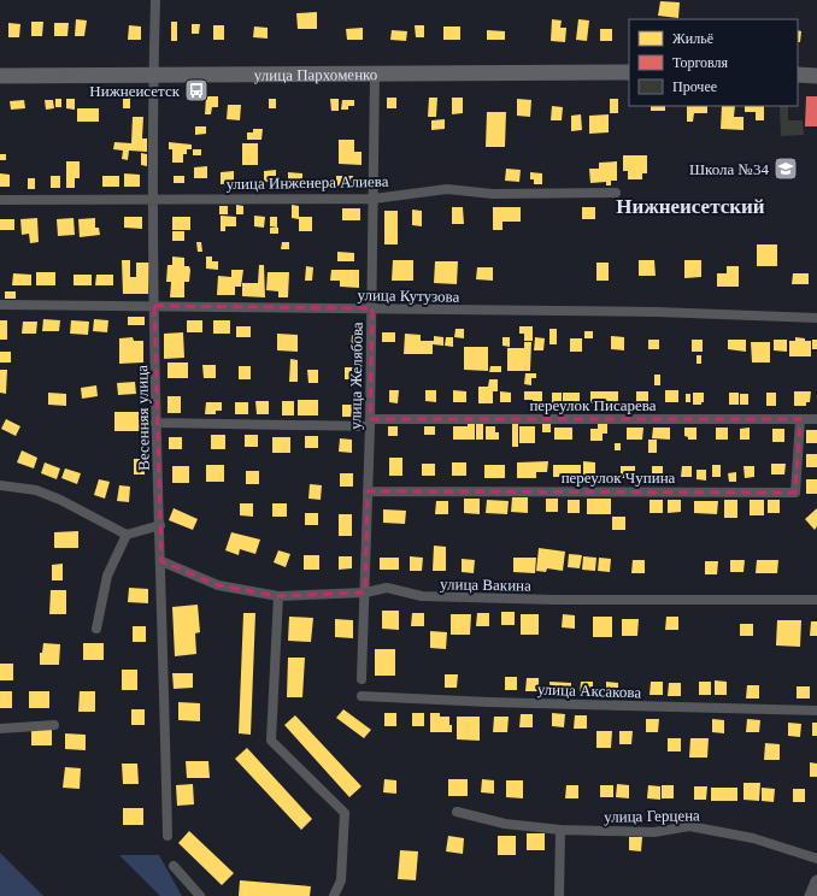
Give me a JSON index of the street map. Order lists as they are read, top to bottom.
{
  "streets": {
    "main road": ["улица Пархоменко"],
    "street": [
      "улица Инженера Алиева",
      "улица Кутузова",
      "улица Желябова",
      "переулок Писарева",
      "Весенняя улица",
      "переулок Чупина",
      "улица Вакина",
      "улица Аксакова",
      "улица Герцена"
    ]
  },
  "crossings": [
    ["улица Пархоменко", "улица Желябова"],
    ["улица Пархоменко", "Весенняя улица"],
    ["улица Инженера Алиева", "улица Желябова"],
    ["улица Инженера Алиева", "Весенняя улица"],
    ["улица Кутузова", "улица Желябова"],
    ["улица Кутузова", "Весенняя улица"],
    ["улица Желябова", "переулок Писарева"],
    ["улица Желябова", "переулок Чупина"],
    ["улица Желябова", "улица Вакина"],
    ["переулок Писарева", "Весенняя улица"],
    ["переулок Писарева", "переулок Чупина"],
    ["Весенняя улица", "улица Вакина"]
  ],
  "districts": ["Нижнеисетский"],
  "places": {
    "bus stop": ["Нижнеисетск"],
    "school or university": ["Школа №34"]
  },
  "legend": ["Жильё", "Торговля", "Прочее"]
}
